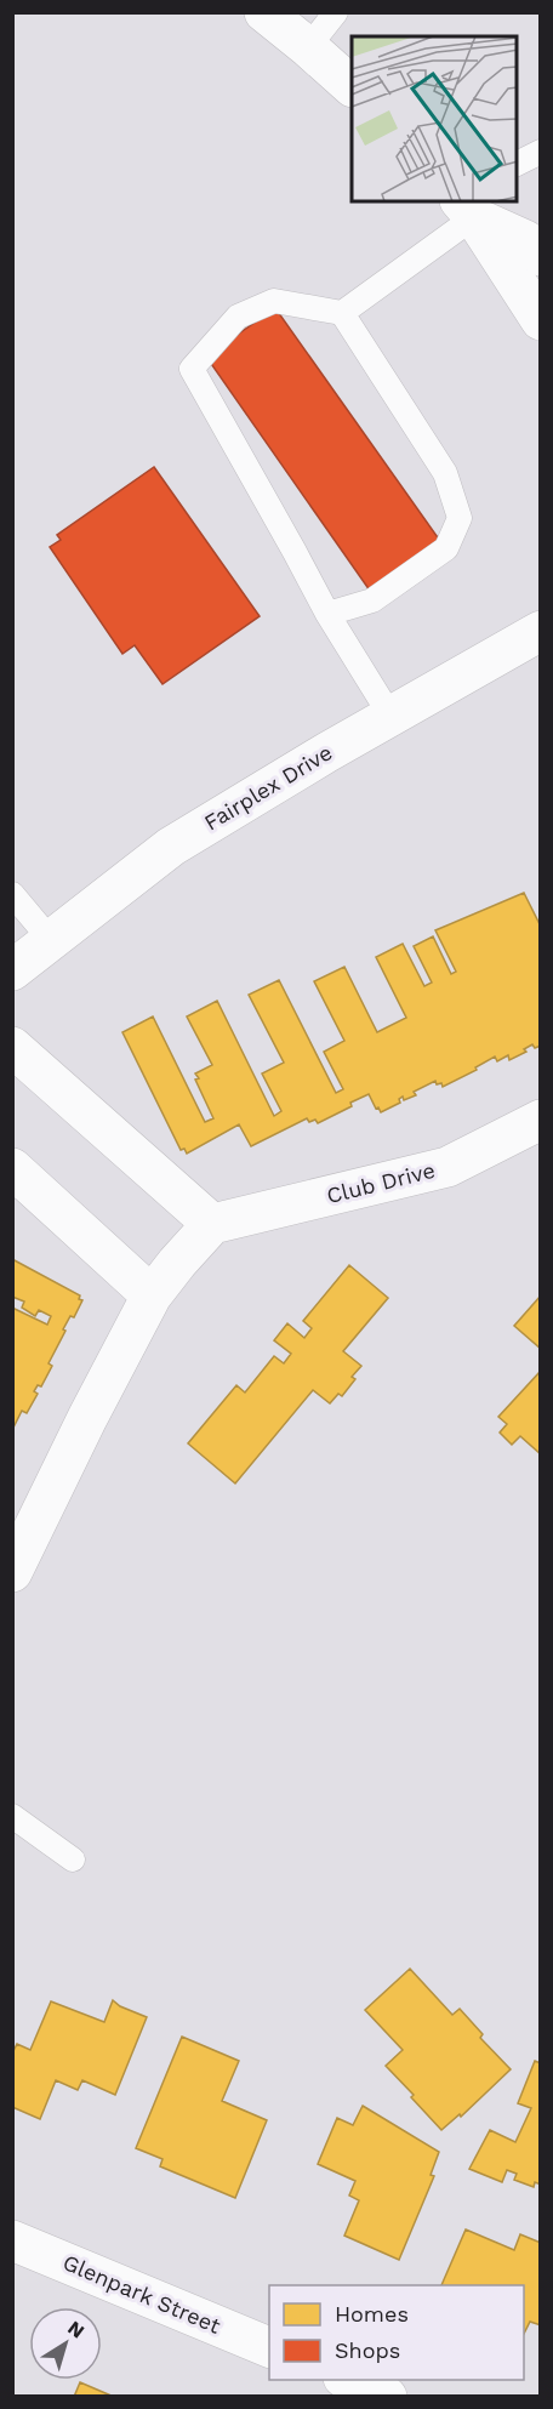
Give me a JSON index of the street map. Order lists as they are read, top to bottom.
{
  "streets": {
    "street": ["Fairplex Drive", "Club Drive", "Glenpark Street"]
  },
  "legend": ["Homes", "Shops"],
  "north": "top right"
}
